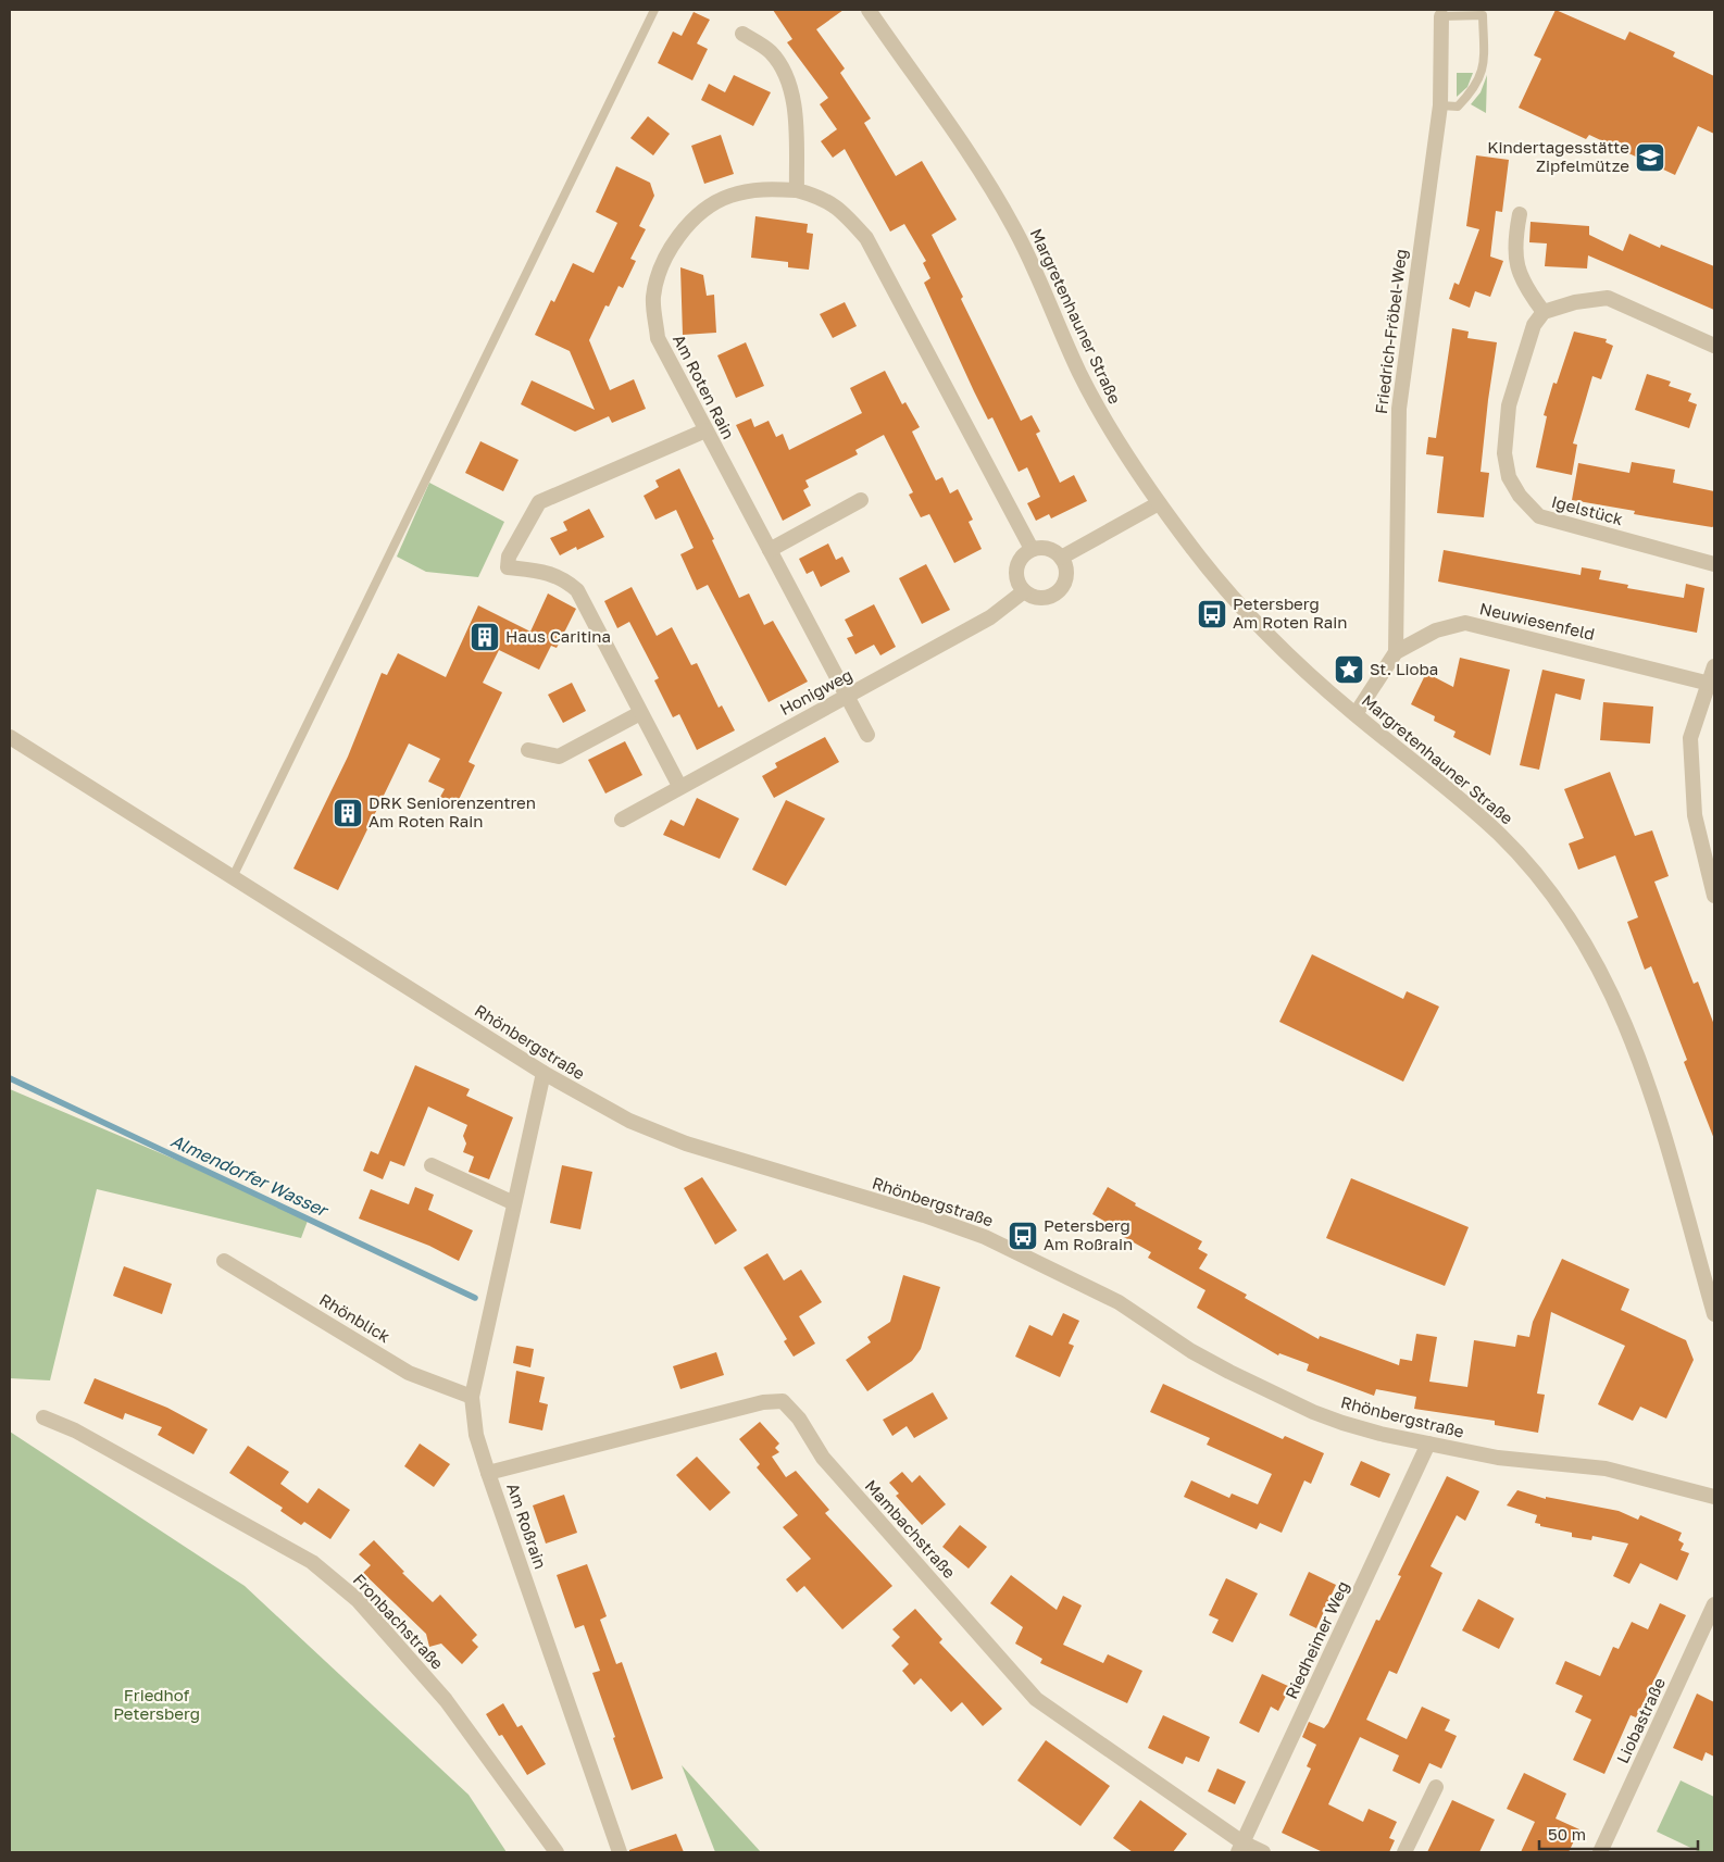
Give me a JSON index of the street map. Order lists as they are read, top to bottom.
{
  "streets": {
    "street": [
      "Margretenhauner Straße",
      "Friedrich-Fröbel-Weg",
      "Am Roten Rain",
      "Igelstück",
      "Neuwiesenfeld",
      "Honigweg",
      "Rhönbergstraße",
      "Rhönblick",
      "Am Roßrain",
      "Mambachstraße",
      "Fronbachstraße",
      "Riedheimer Weg",
      "Liobastraße"
    ]
  },
  "crossings": [
    ["Margretenhauner Straße", "Neuwiesenfeld"],
    ["Friedrich-Fröbel-Weg", "Neuwiesenfeld"],
    ["Am Roten Rain", "Honigweg"],
    ["Rhönbergstraße", "Am Roßrain"],
    ["Rhönbergstraße", "Riedheimer Weg"],
    ["Rhönblick", "Am Roßrain"],
    ["Am Roßrain", "Mambachstraße"],
    ["Mambachstraße", "Riedheimer Weg"]
  ],
  "water": ["Almendorfer Wasser"],
  "parks": ["Friedhof Petersberg"],
  "places": {
    "school or university": ["Kindertagesstätte Zipfelmütze"],
    "bus stop": ["Petersberg Am Roten Rain", "Petersberg Am Roßrain"],
    "building": ["Haus Caritina", "DRK Seniorenzentren Am Roten Rain"],
    "place": ["St. Lioba"]
  },
  "scale_bar": "50 m"
}
